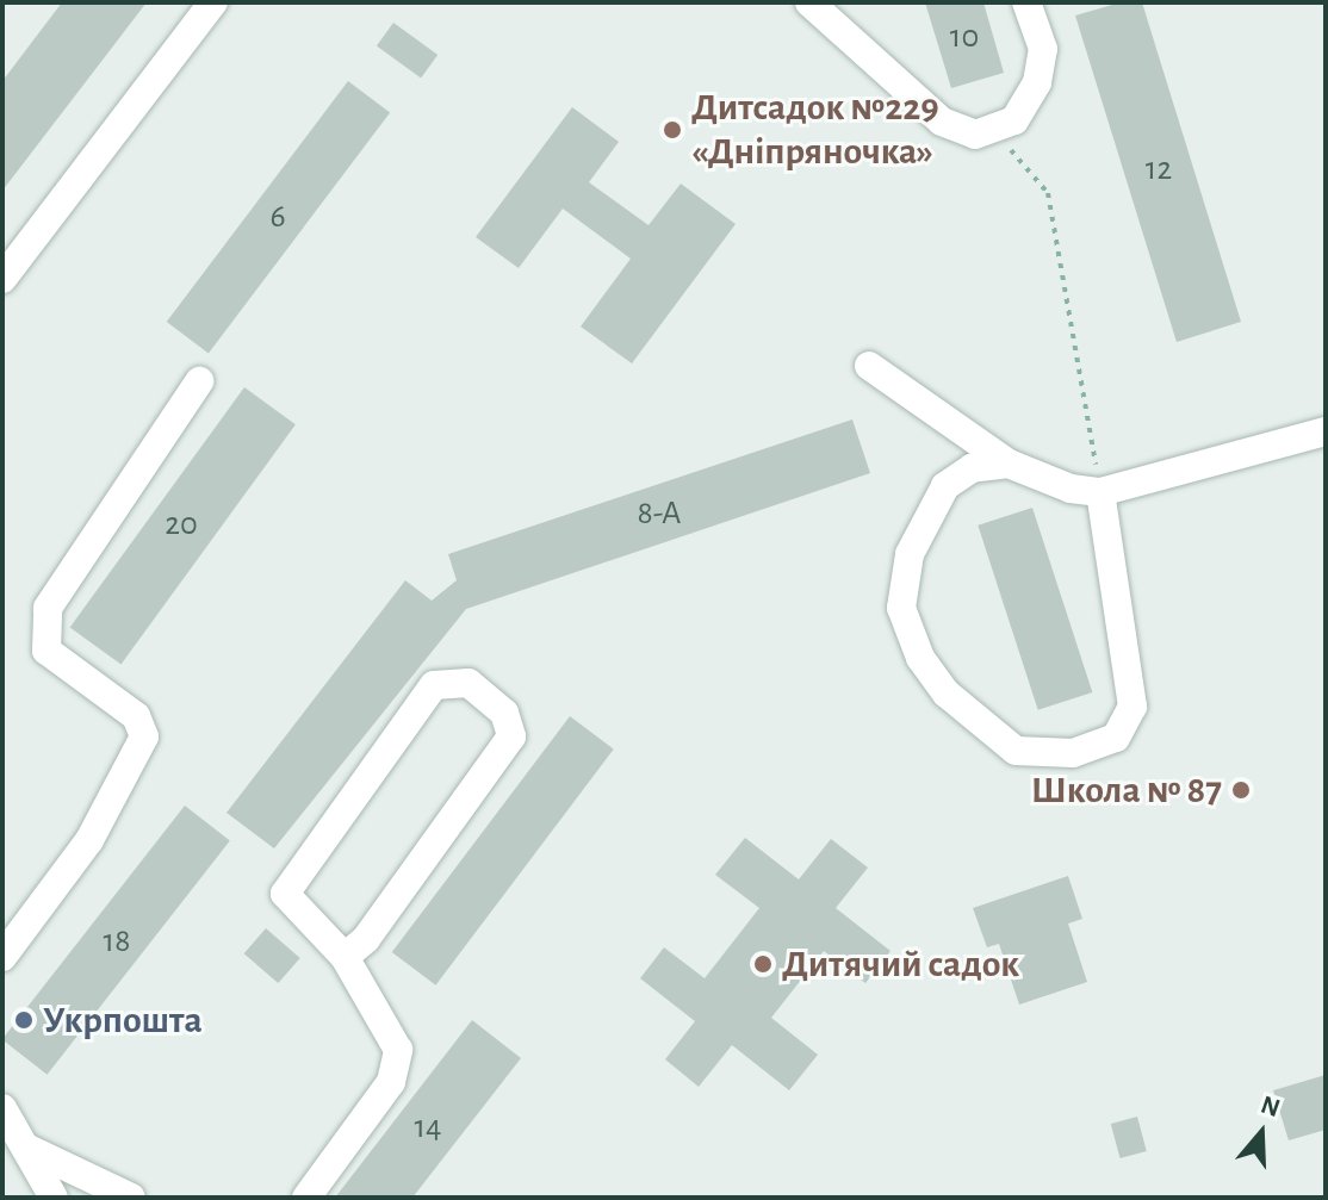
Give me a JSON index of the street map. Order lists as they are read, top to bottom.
{
  "places": [
    "Дитсадок №229 «Дніпряночка»",
    "Школа № 87",
    "Дитячий садок",
    "Укрпошта"
  ],
  "house_numbers": [
    "10",
    "12",
    "6",
    "8-А",
    "20",
    "18",
    "14"
  ],
  "north": "top"
}
